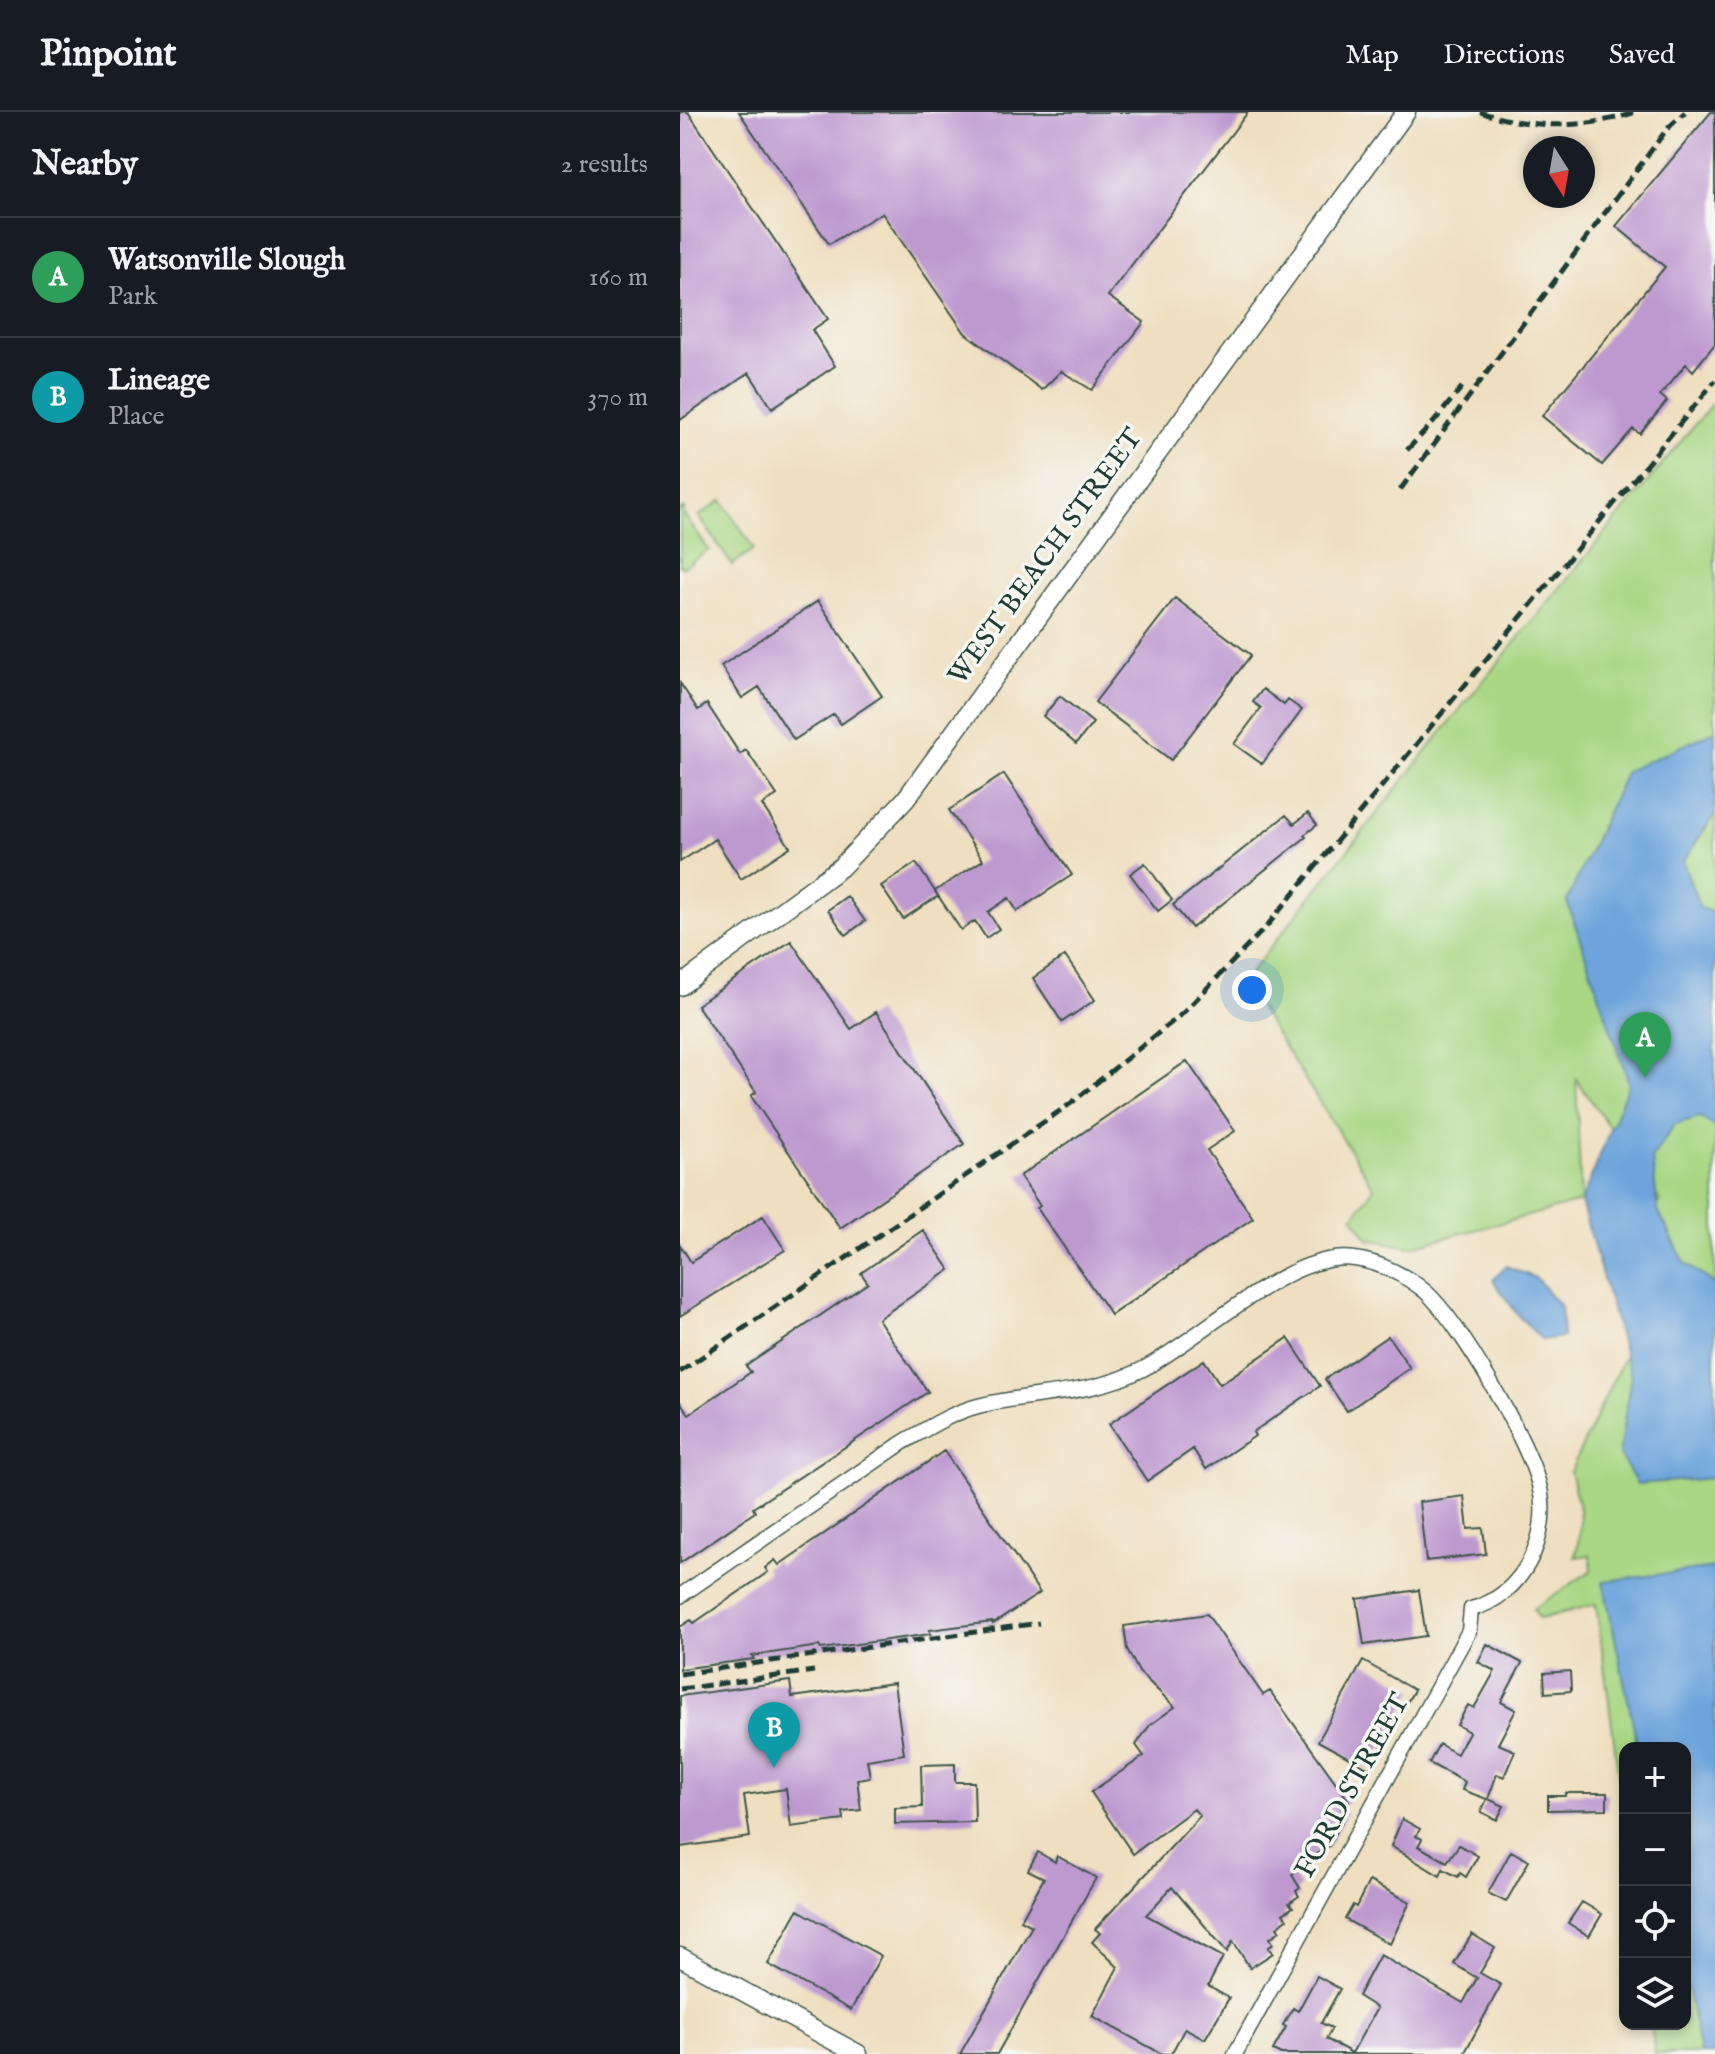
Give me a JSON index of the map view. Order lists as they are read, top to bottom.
{
  "streets": {
    "main road": ["WEST BEACH STREET"],
    "street": ["FORD STREET"]
  },
  "north": "bottom",
  "page": {
    "header": "Pinpoint",
    "nav": ["Map", "Directions", "Saved"],
    "heading": ["Nearby", "2 results"],
    "list": [
      {
        "mark": "A",
        "name": "Watsonville Slough",
        "note": "Park",
        "value": "160 m"
      },
      {
        "mark": "B",
        "name": "Lineage",
        "note": "Place",
        "value": "370 m"
      }
    ],
    "pins": ["A", "B"],
    "map_buttons": ["+", "−"]
  }
}
